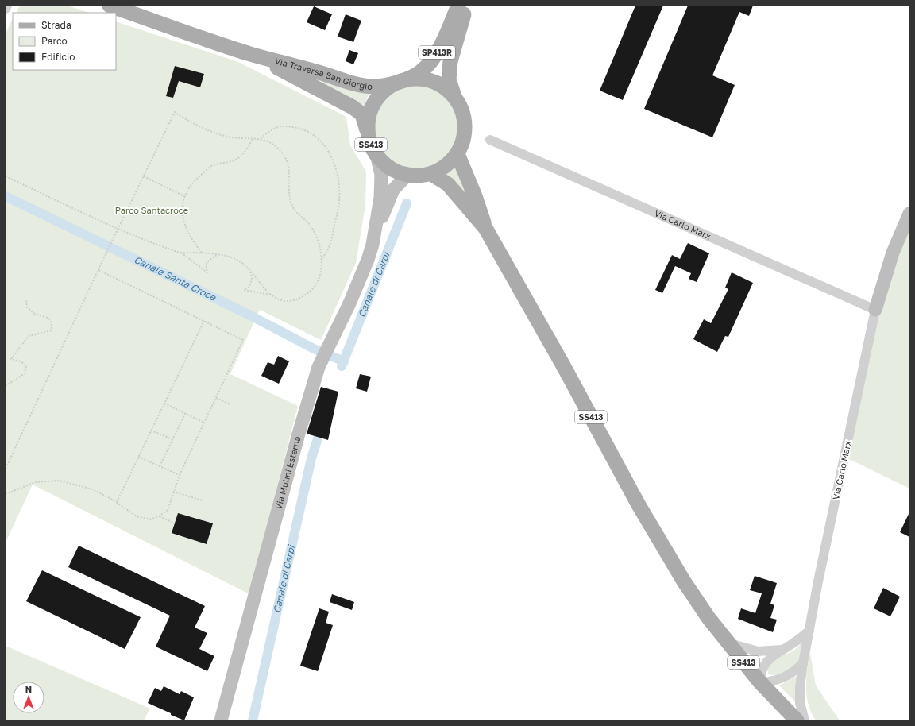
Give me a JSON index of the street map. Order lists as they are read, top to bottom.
{
  "streets": {
    "main road": [
      "SP413R",
      "Via Traversa San Giorgio",
      "SS413",
      "Via Carlo Marx",
      "Via Mulini Esterna"
    ]
  },
  "crossings": [
    ["SP413R", "Via Traversa San Giorgio"],
    ["SP413R", "SS413"],
    ["SP413R", "Via Mulini Esterna"],
    ["Via Traversa San Giorgio", "SS413"],
    ["Via Traversa San Giorgio", "Via Mulini Esterna"],
    ["SS413", "Via Mulini Esterna"]
  ],
  "water": ["Canale Santa Croce", "Canale di Carpi"],
  "parks": ["Parco Santacroce"],
  "legend": ["Strada", "Parco", "Edificio"],
  "north": "top"
}
